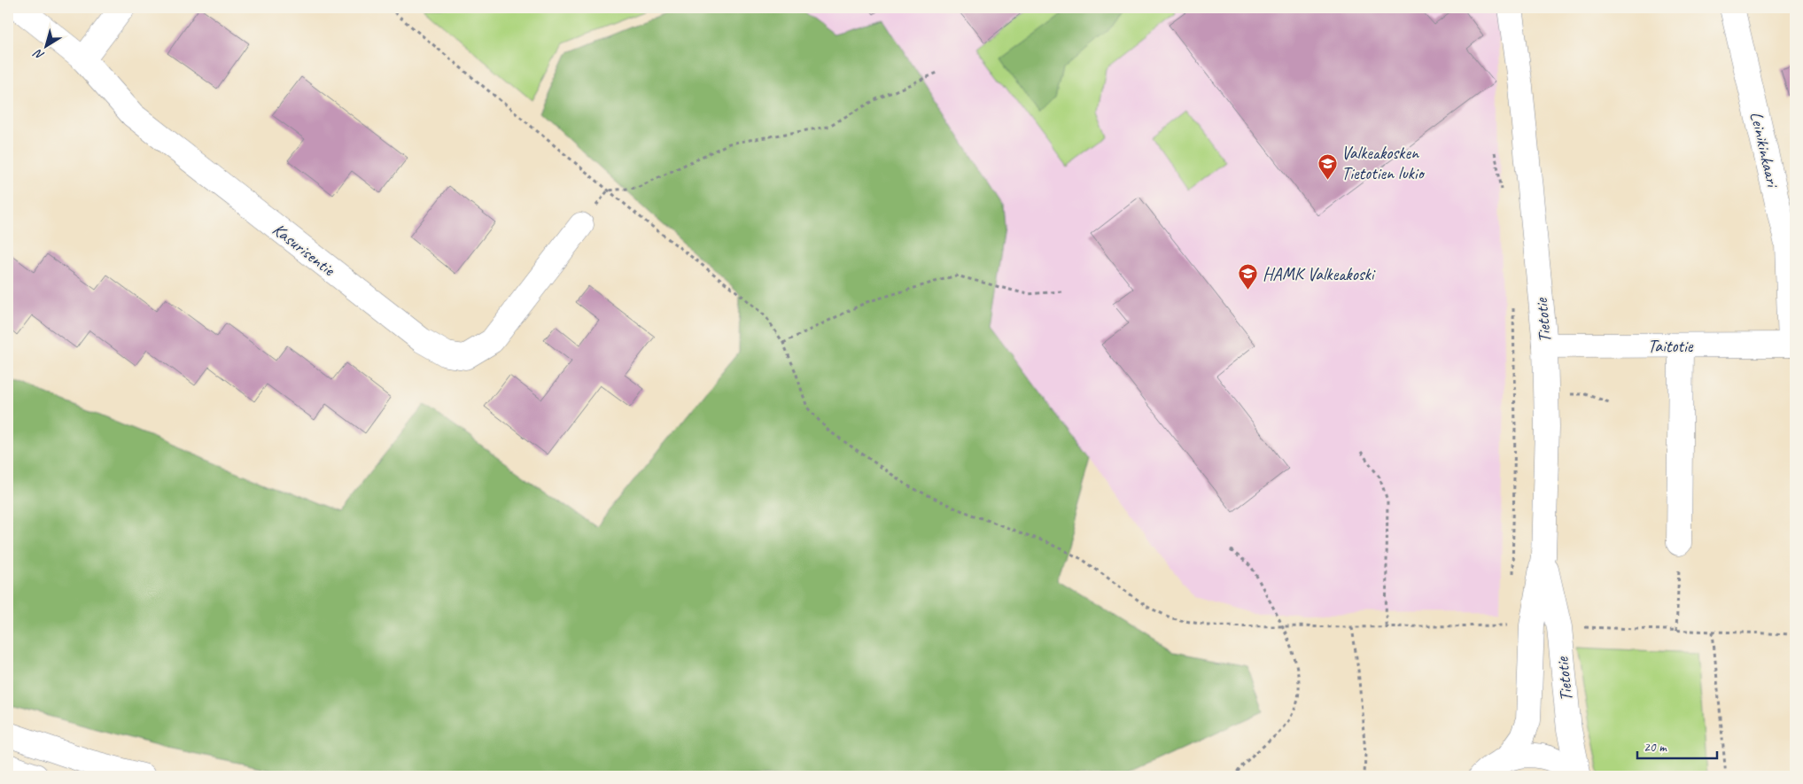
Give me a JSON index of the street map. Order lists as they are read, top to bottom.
{
  "streets": {
    "street": [
      "Leinikinkaari",
      "Kasurisentie",
      "Tietotie",
      "Taitotie"
    ]
  },
  "crossings": [
    ["Leinikinkaari", "Taitotie"],
    ["Tietotie", "Taitotie"]
  ],
  "places": {
    "school or university": ["Valkeakosken Tietotien lukio", "HAMK Valkeakoski"]
  },
  "scale_bar": "20 m",
  "north": "bottom left"
}
